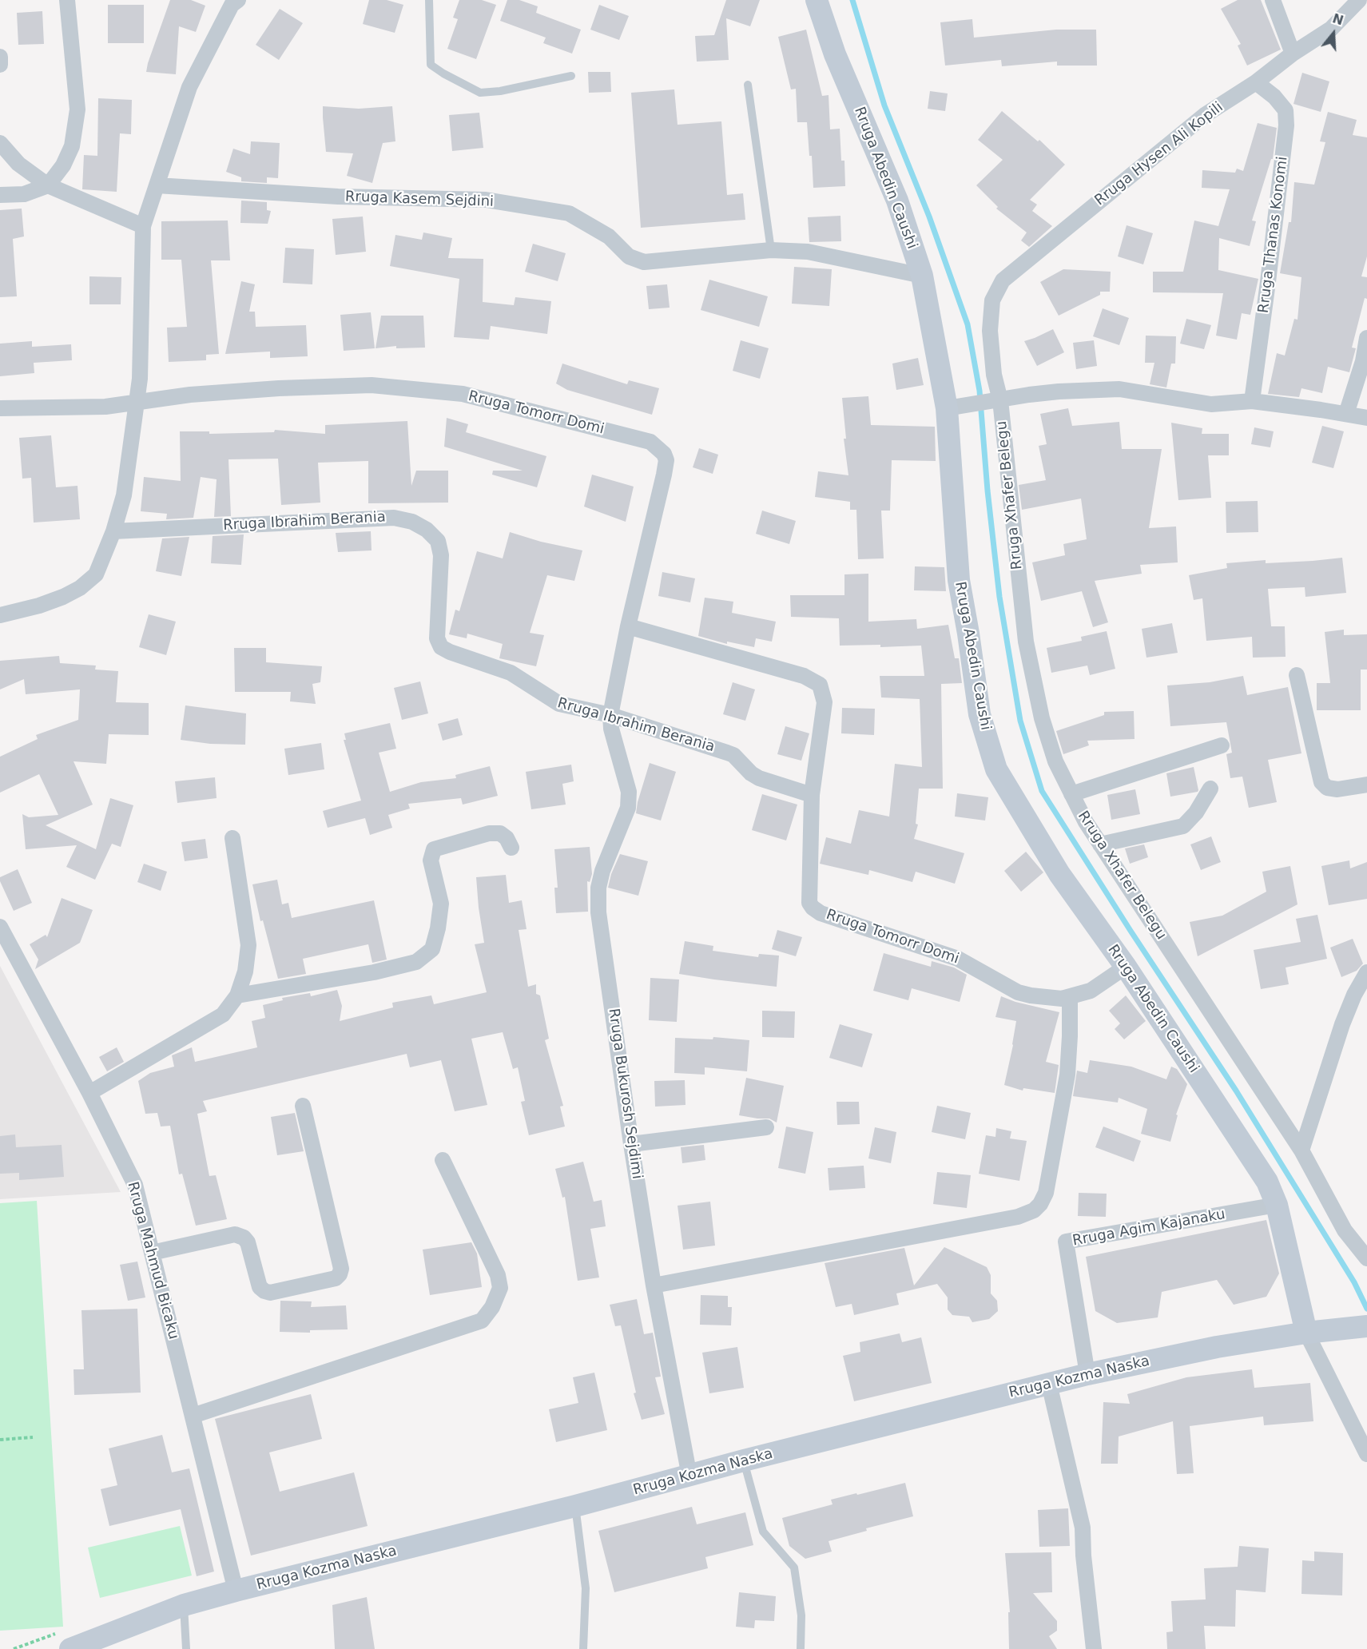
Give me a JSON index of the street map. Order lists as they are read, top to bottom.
{
  "streets": {
    "main road": ["Rruga Abedin Caushi", "Rruga Kozma Naska"],
    "street": [
      "Rruga Hysen Ali Kopili",
      "Rruga Kasem Sejdini",
      "Rruga Thanas Konomi",
      "Rruga Tomorr Domi",
      "Rruga Xhafer Belegu",
      "Rruga Ibrahim Berania",
      "Rruga Bukurosh Sejdimi",
      "Rruga Agim Kajanaku",
      "Rruga Mahmud Bicaku"
    ]
  },
  "crossings": [
    ["Rruga Hysen Ali Kopili", "Rruga Thanas Konomi"],
    ["Rruga Hysen Ali Kopili", "Rruga Xhafer Belegu"],
    ["Rruga Abedin Caushi", "Rruga Kasem Sejdini"],
    ["Rruga Abedin Caushi", "Rruga Tomorr Domi"],
    ["Rruga Abedin Caushi", "Rruga Agim Kajanaku"],
    ["Rruga Abedin Caushi", "Rruga Kozma Naska"],
    ["Rruga Tomorr Domi", "Rruga Ibrahim Berania"],
    ["Rruga Tomorr Domi", "Rruga Bukurosh Sejdimi"],
    ["Rruga Ibrahim Berania", "Rruga Bukurosh Sejdimi"],
    ["Rruga Bukurosh Sejdimi", "Rruga Kozma Naska"],
    ["Rruga Agim Kajanaku", "Rruga Kozma Naska"],
    ["Rruga Mahmud Bicaku", "Rruga Kozma Naska"]
  ],
  "north": "top"
}
